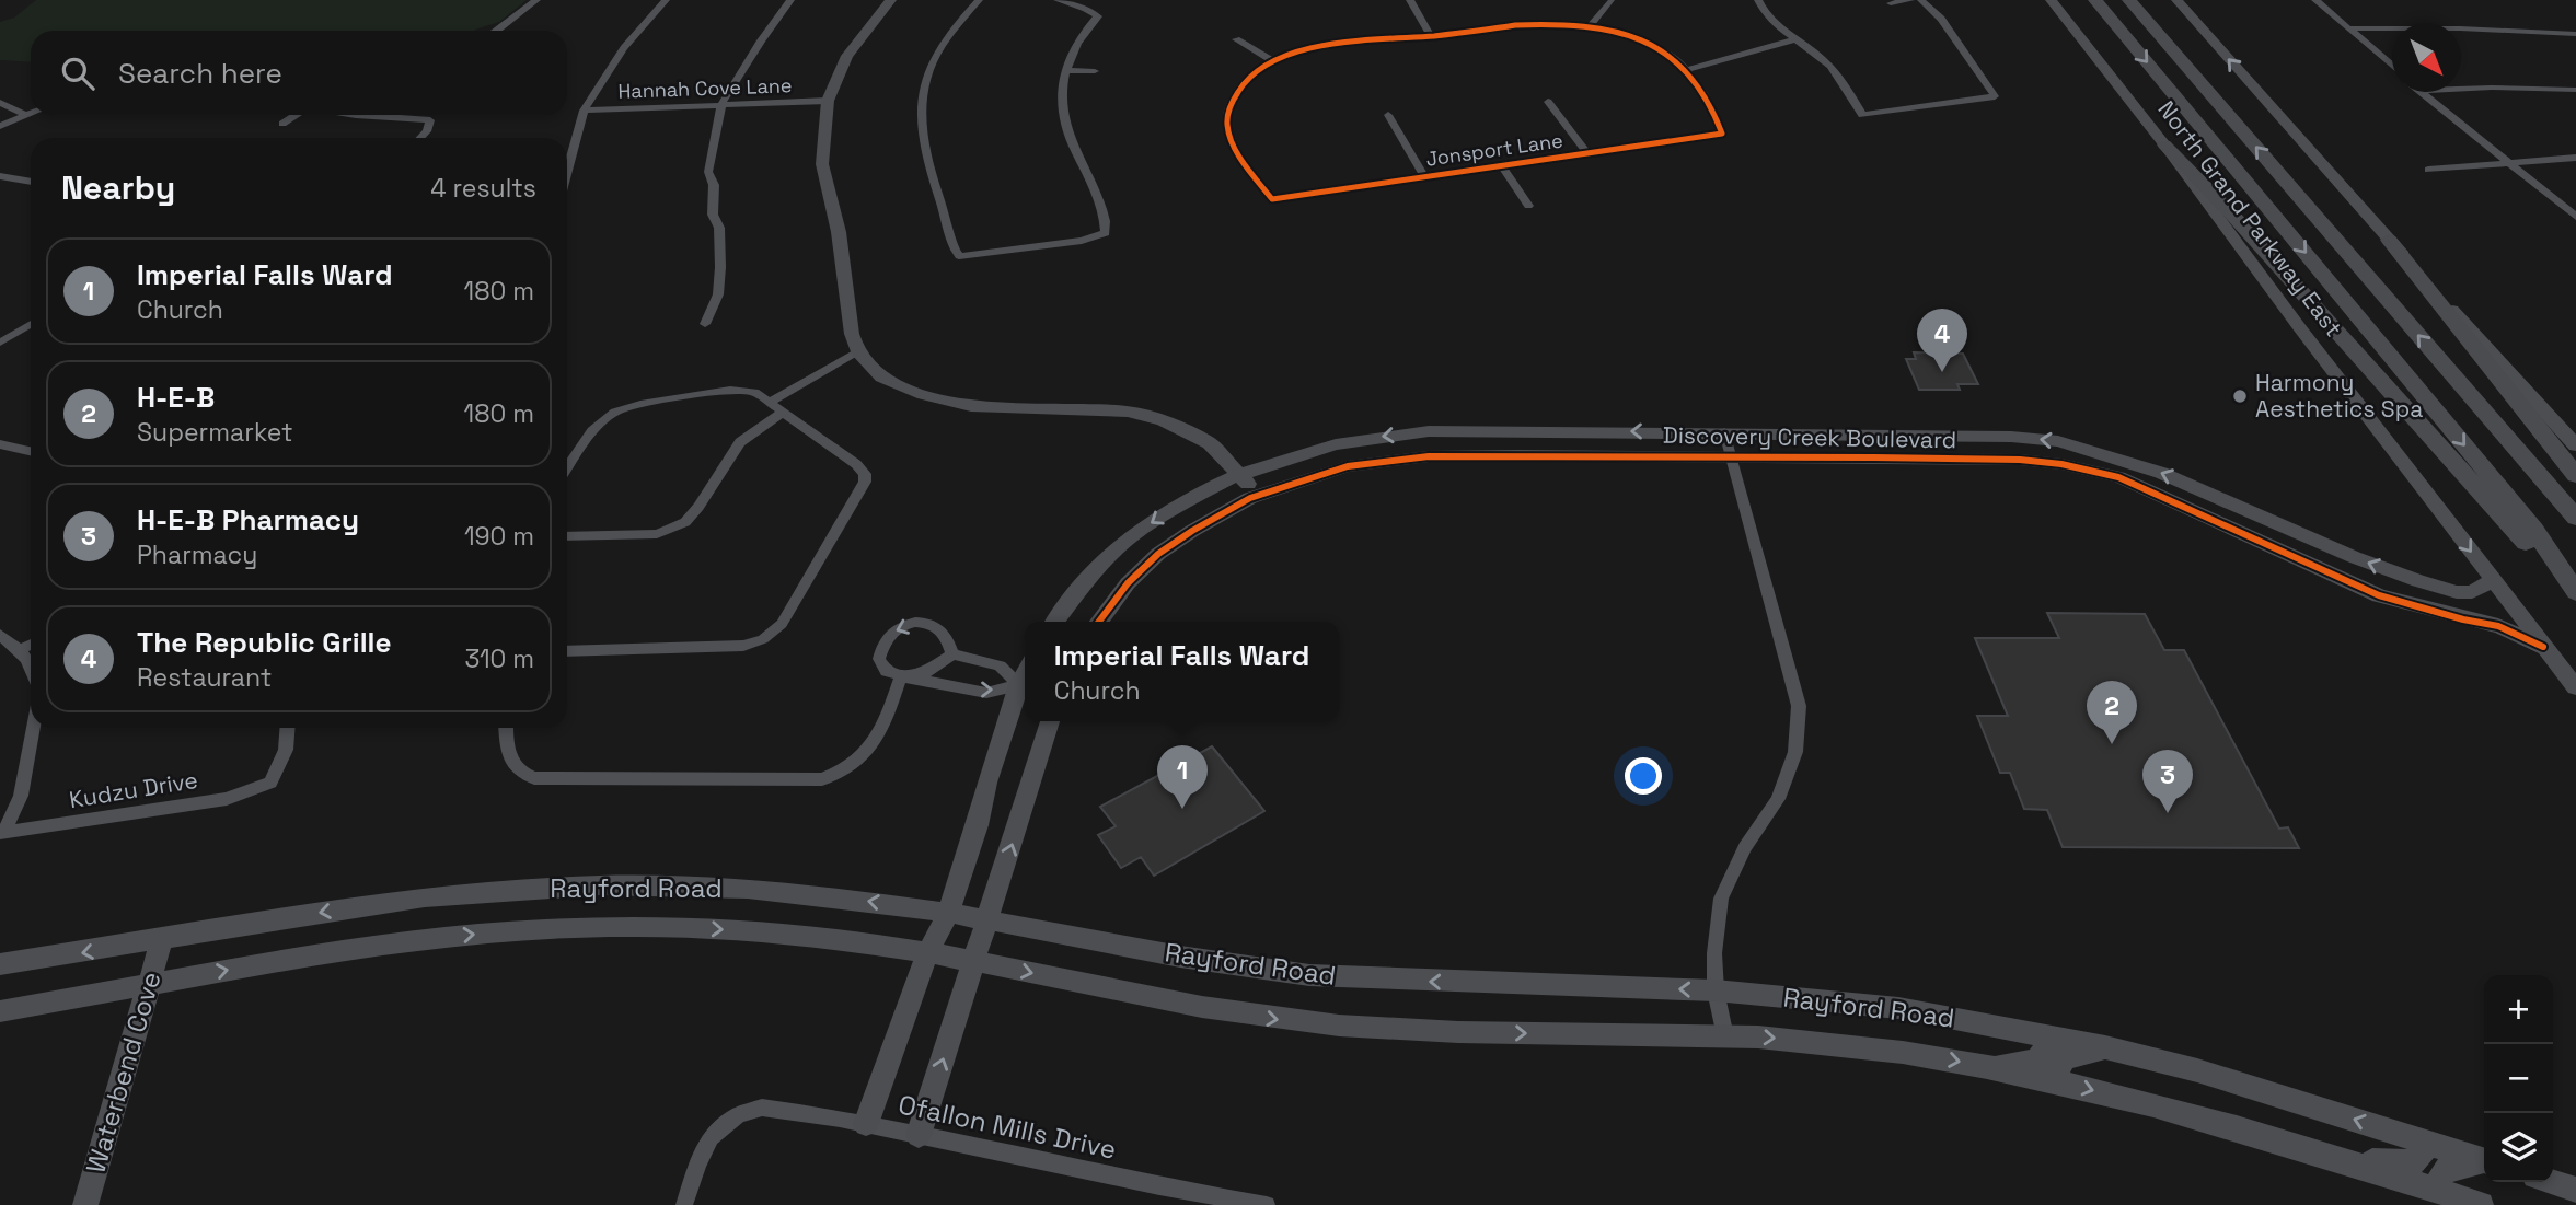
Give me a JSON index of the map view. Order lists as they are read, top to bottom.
{
  "streets": {
    "highway": ["North Grand Parkway East"],
    "main road": ["Discovery Creek Boulevard", "Rayford Road", "Waterbend Cove"],
    "street": [
      "Hannah Cove Lane",
      "Jonsport Lane",
      "Kudzu Drive",
      "Ofallon Mills Drive"
    ]
  },
  "crossings": [
    ["North Grand Parkway East", "Discovery Creek Boulevard"],
    ["Rayford Road", "Waterbend Cove"]
  ],
  "places": ["Harmony Aesthetics Spa"],
  "north": "bottom right",
  "page": {
    "search": "Search here",
    "heading": ["Nearby", "4 results"],
    "list": [
      {
        "mark": "1",
        "name": "Imperial Falls Ward",
        "note": "Church",
        "value": "180 m"
      },
      {
        "mark": "2",
        "name": "H-E-B",
        "note": "Supermarket",
        "value": "180 m"
      },
      {
        "mark": "3",
        "name": "H-E-B Pharmacy",
        "note": "Pharmacy",
        "value": "190 m"
      },
      {
        "mark": "4",
        "name": "The Republic Grille",
        "note": "Restaurant",
        "value": "310 m"
      }
    ],
    "pins": [
      "4",
      "2",
      "1",
      "3"
    ],
    "popup": ["Imperial Falls Ward", "Church"],
    "map_buttons": ["+", "−"]
  }
}
